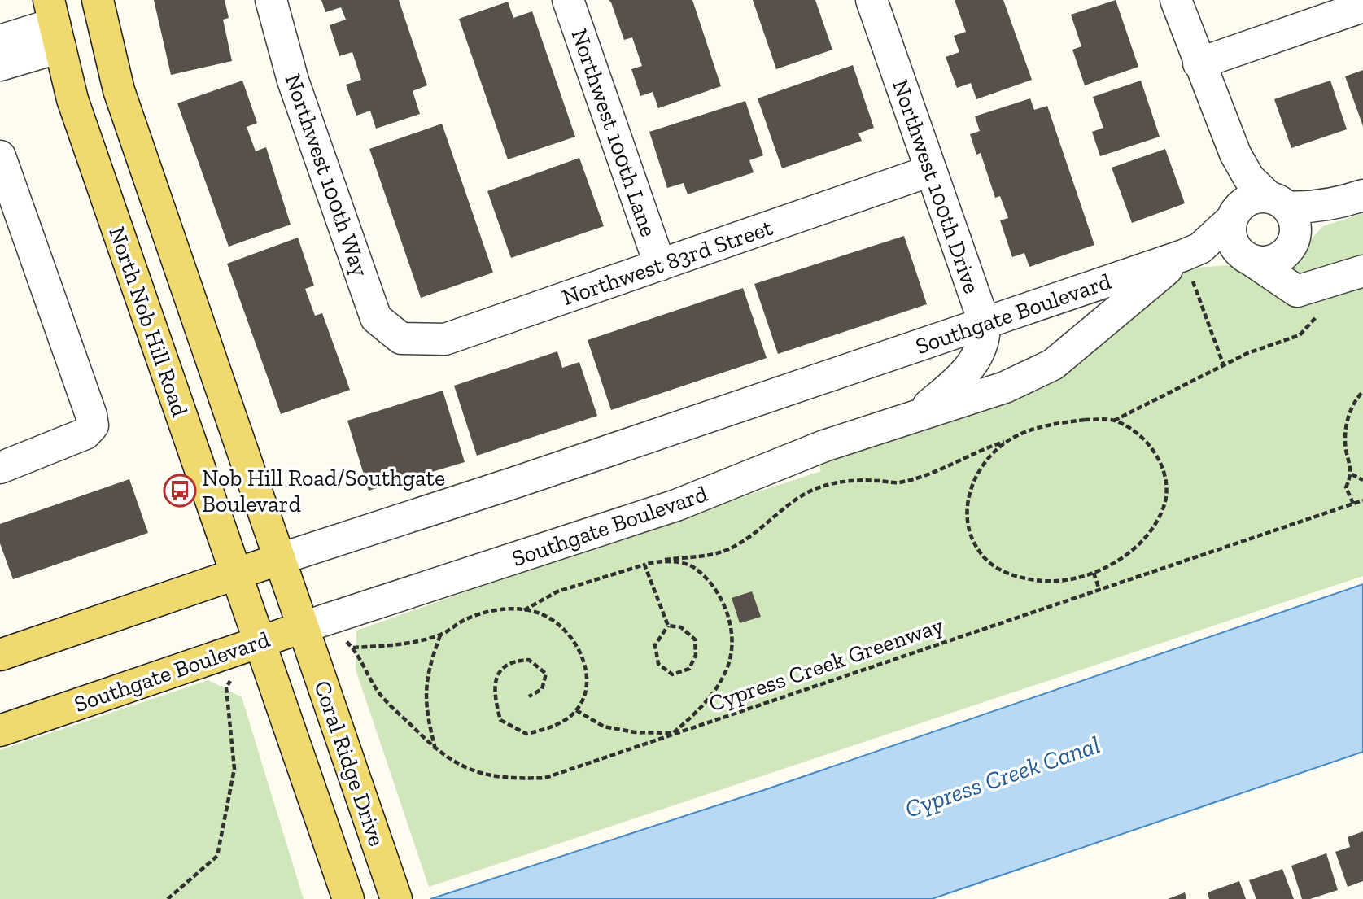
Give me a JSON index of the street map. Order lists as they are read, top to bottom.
{
  "streets": {
    "main road": ["Southgate Boulevard", "North Nob Hill Road", "Coral Ridge Drive"],
    "street": [
      "Northwest 100th Lane",
      "Northwest 100th Way",
      "Northwest 100th Drive",
      "Northwest 83rd Street"
    ],
    "path": ["Cypress Creek Greenway"]
  },
  "crossings": [
    ["Northwest 100th Lane", "Northwest 83rd Street"],
    ["Northwest 100th Way", "Northwest 83rd Street"],
    ["Northwest 100th Drive", "Northwest 83rd Street"],
    ["Northwest 100th Drive", "Southgate Boulevard"],
    ["Southgate Boulevard", "North Nob Hill Road"],
    ["Southgate Boulevard", "Coral Ridge Drive"],
    ["North Nob Hill Road", "Coral Ridge Drive"]
  ],
  "water": ["Cypress Creek Canal"],
  "places": {
    "bus stop": ["Nob Hill Road/Southgate Boulevard"]
  }
}
